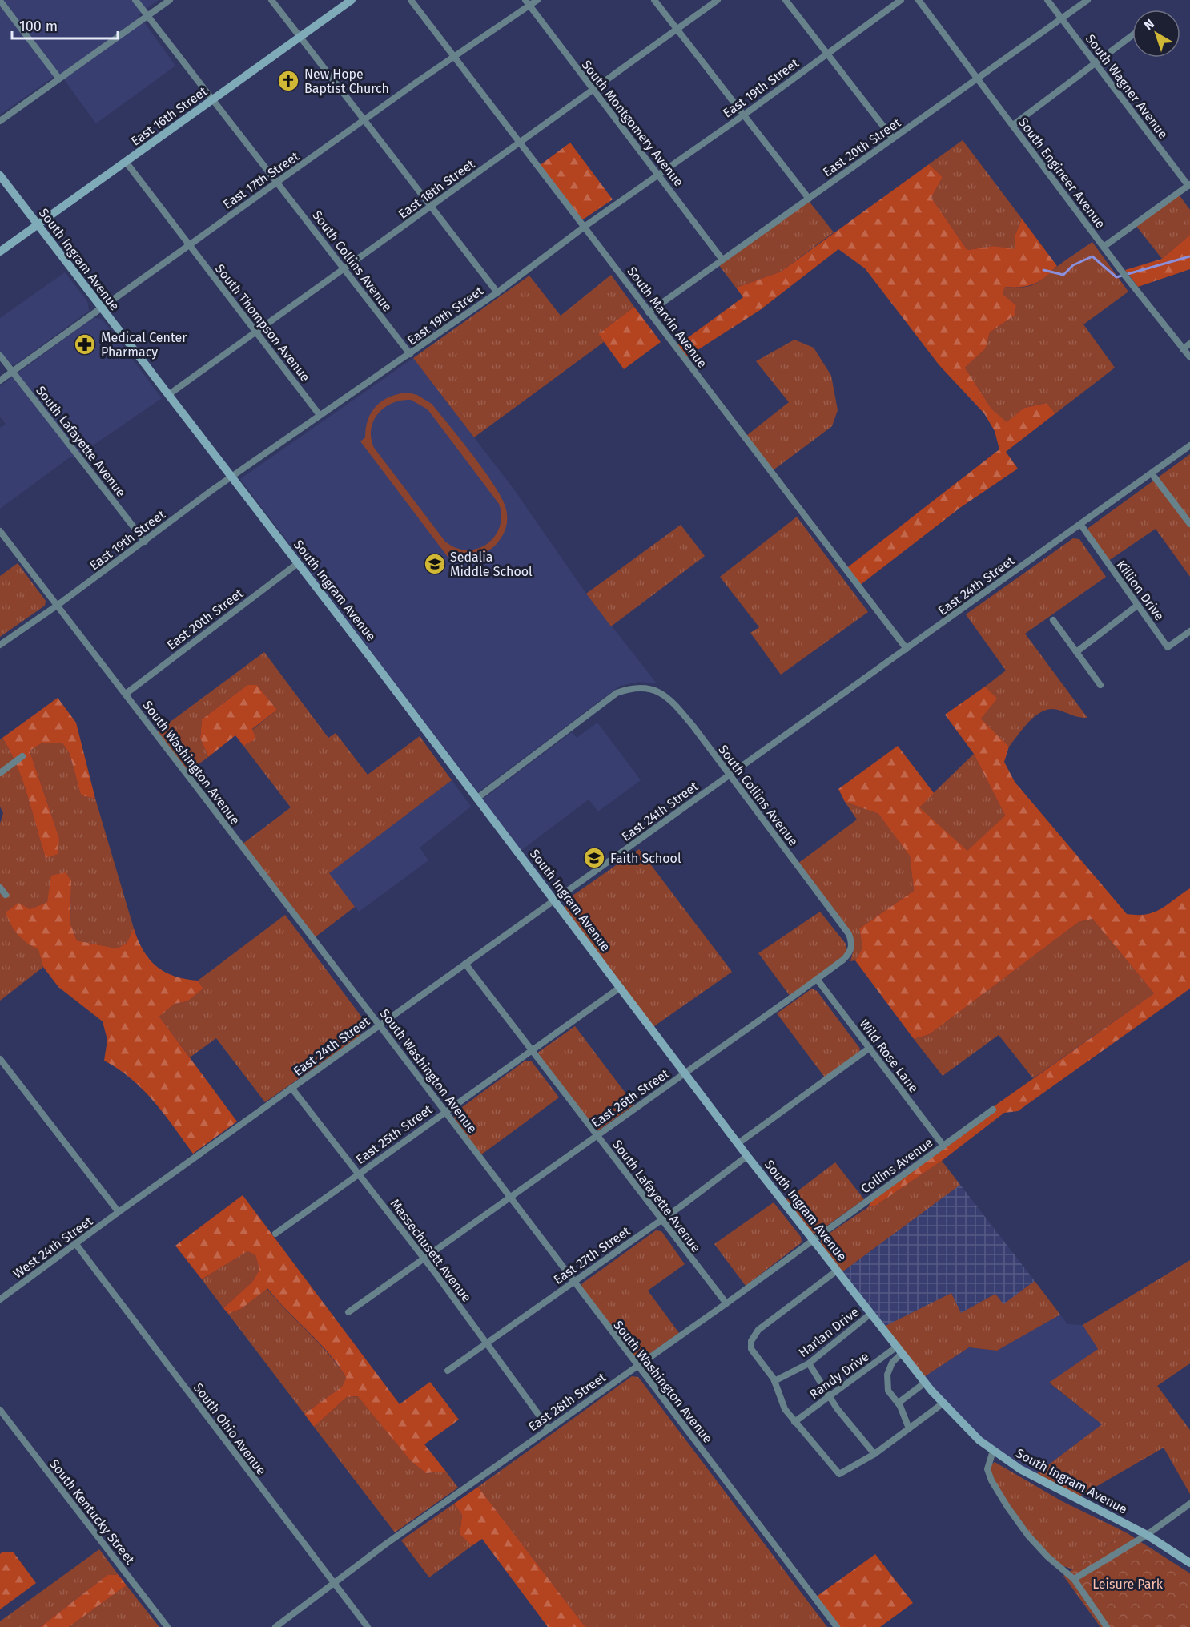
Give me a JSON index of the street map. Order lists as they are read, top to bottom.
{
  "streets": {
    "main road": ["East 16th Street", "South Ingram Avenue"],
    "street": [
      "South Wagner Avenue",
      "East 19th Street",
      "South Montgomery Avenue",
      "East 20th Street",
      "South Engineer Avenue",
      "East 17th Street",
      "East 18th Street",
      "South Collins Avenue",
      "South Marvin Avenue",
      "South Thompson Avenue",
      "South Lafayette Avenue",
      "East 24th Street",
      "Killion Drive",
      "South Washington Avenue",
      "Wild Rose Lane",
      "East 26th Street",
      "East 25th Street",
      "Collins Avenue",
      "West 24th Street",
      "Massechusett Avenue",
      "East 27th Street",
      "Harlan Drive",
      "Randy Drive",
      "East 28th Street",
      "South Ohio Avenue",
      "South Kentucky Street"
    ]
  },
  "crossings": [
    ["South Wagner Avenue", "East 20th Street"],
    ["East 19th Street", "South Montgomery Avenue"],
    ["East 19th Street", "South Ingram Avenue"],
    ["East 19th Street", "South Collins Avenue"],
    ["East 19th Street", "South Marvin Avenue"],
    ["East 19th Street", "South Thompson Avenue"],
    ["East 19th Street", "South Lafayette Avenue"],
    ["East 19th Street", "South Washington Avenue"],
    ["East 16th Street", "South Ingram Avenue"],
    ["East 16th Street", "South Thompson Avenue"],
    ["South Montgomery Avenue", "East 20th Street"],
    ["South Montgomery Avenue", "East 17th Street"],
    ["South Montgomery Avenue", "East 18th Street"],
    ["East 20th Street", "South Engineer Avenue"],
    ["East 20th Street", "South Ingram Avenue"],
    ["East 20th Street", "South Marvin Avenue"],
    ["East 20th Street", "South Washington Avenue"],
    ["East 17th Street", "South Ingram Avenue"],
    ["East 17th Street", "South Collins Avenue"],
    ["East 17th Street", "South Marvin Avenue"],
    ["East 17th Street", "South Thompson Avenue"],
    ["East 17th Street", "South Lafayette Avenue"],
    ["East 18th Street", "South Ingram Avenue"],
    ["East 18th Street", "South Collins Avenue"],
    ["East 18th Street", "South Marvin Avenue"],
    ["East 18th Street", "South Thompson Avenue"],
    ["South Ingram Avenue", "South Collins Avenue"],
    ["South Ingram Avenue", "East 24th Street"],
    ["South Ingram Avenue", "East 26th Street"],
    ["South Ingram Avenue", "East 25th Street"],
    ["South Ingram Avenue", "Collins Avenue"],
    ["South Ingram Avenue", "East 27th Street"],
    ["South Ingram Avenue", "Harlan Drive"],
    ["South Ingram Avenue", "Randy Drive"],
    ["South Ingram Avenue", "East 28th Street"],
    ["South Collins Avenue", "East 24th Street"],
    ["South Collins Avenue", "East 26th Street"],
    ["South Marvin Avenue", "East 24th Street"],
    ["South Lafayette Avenue", "East 24th Street"],
    ["South Lafayette Avenue", "East 26th Street"],
    ["South Lafayette Avenue", "East 25th Street"],
    ["South Lafayette Avenue", "East 27th Street"],
    ["South Lafayette Avenue", "East 28th Street"],
    ["East 24th Street", "Killion Drive"],
    ["East 24th Street", "South Washington Avenue"],
    ["East 24th Street", "West 24th Street"],
    ["East 24th Street", "Massechusett Avenue"],
    ["South Washington Avenue", "East 26th Street"],
    ["South Washington Avenue", "East 25th Street"],
    ["South Washington Avenue", "East 27th Street"],
    ["South Washington Avenue", "East 28th Street"],
    ["Wild Rose Lane", "East 26th Street"],
    ["Wild Rose Lane", "Collins Avenue"],
    ["East 26th Street", "Massechusett Avenue"],
    ["East 25th Street", "Massechusett Avenue"],
    ["Collins Avenue", "East 28th Street"],
    ["West 24th Street", "South Ohio Avenue"],
    ["Massechusett Avenue", "East 27th Street"],
    ["Massechusett Avenue", "East 28th Street"],
    ["East 28th Street", "South Ohio Avenue"]
  ],
  "parks": ["Leisure Park"],
  "places": {
    "church": ["New Hope Baptist Church"],
    "pharmacy": ["Medical Center Pharmacy"],
    "school or university": ["Sedalia Middle School", "Faith School"]
  },
  "scale_bar": "100 m",
  "north": "top left"
}
